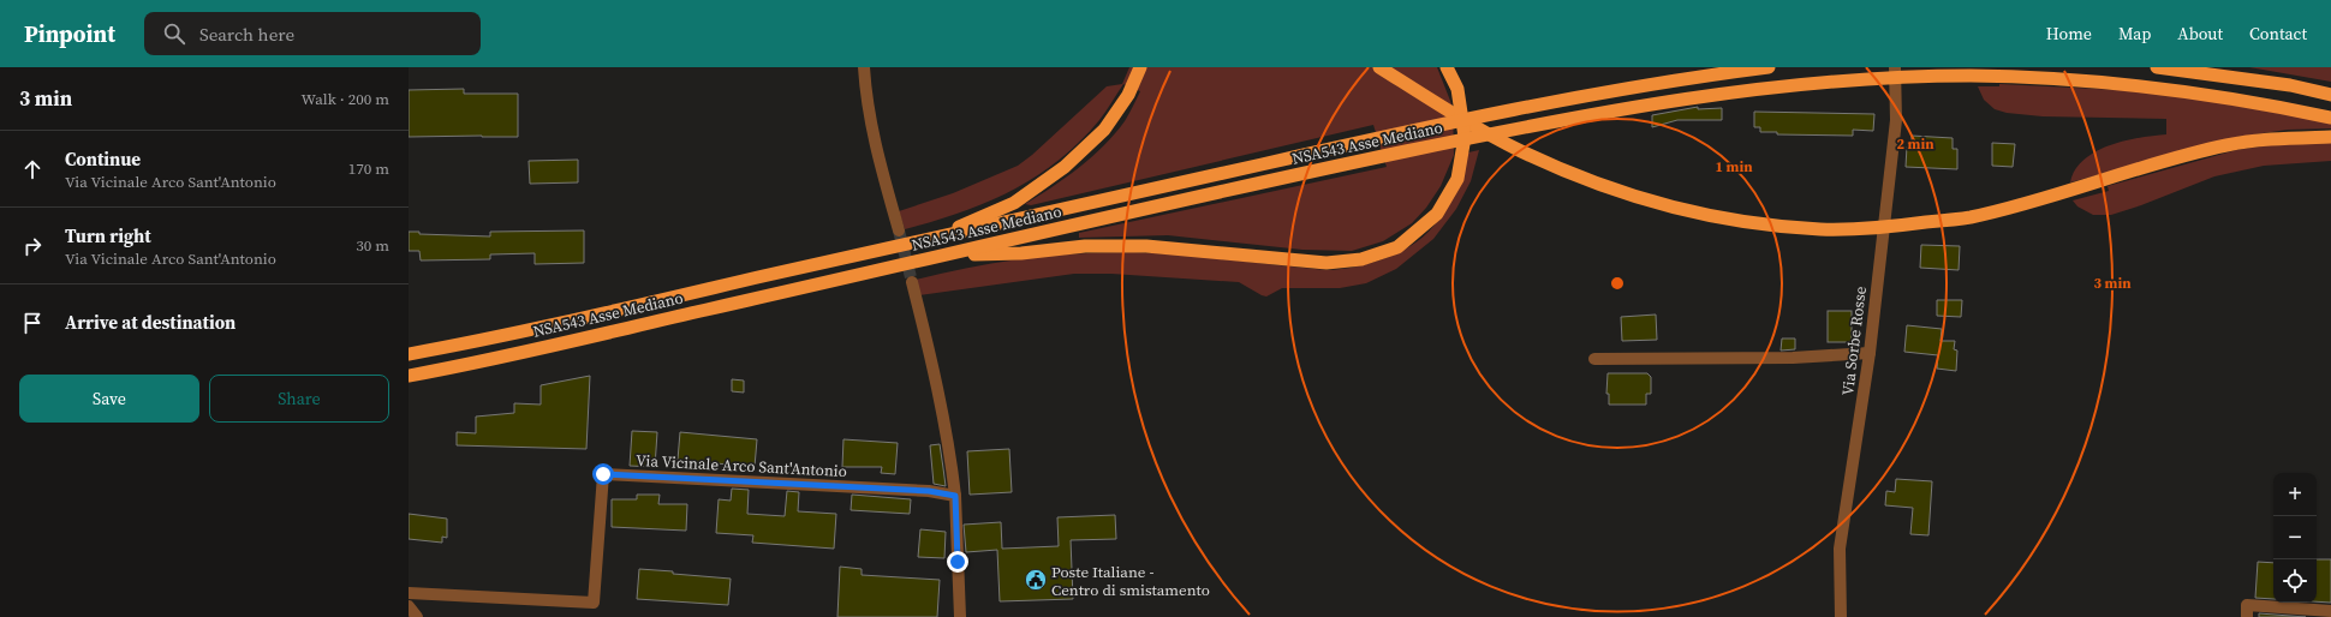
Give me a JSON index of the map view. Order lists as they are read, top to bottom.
{
  "streets": {
    "highway": ["NSA543 Asse Mediano"],
    "street": ["Via Sorbe Rosse", "Via Vicinale Arco Sant'Antonio"]
  },
  "places": {
    "public building": ["Poste Italiane - Centro di smistamento"]
  },
  "page": {
    "header": "Pinpoint",
    "search": "Search here",
    "nav": [
      "Home",
      "Map",
      "About",
      "Contact"
    ],
    "heading": ["3 min", "Walk · 200 m"],
    "list": [
      ["Continue", "Via Vicinale Arco Sant'Antonio", "170 m"],
      ["Turn right", "Via Vicinale Arco Sant'Antonio", "30 m"],
      "Arrive at destination"
    ],
    "buttons": ["Save", "Share"],
    "map_buttons": ["+", "−"]
  },
  "rings": ["2 min", "1 min", "3 min"]
}
